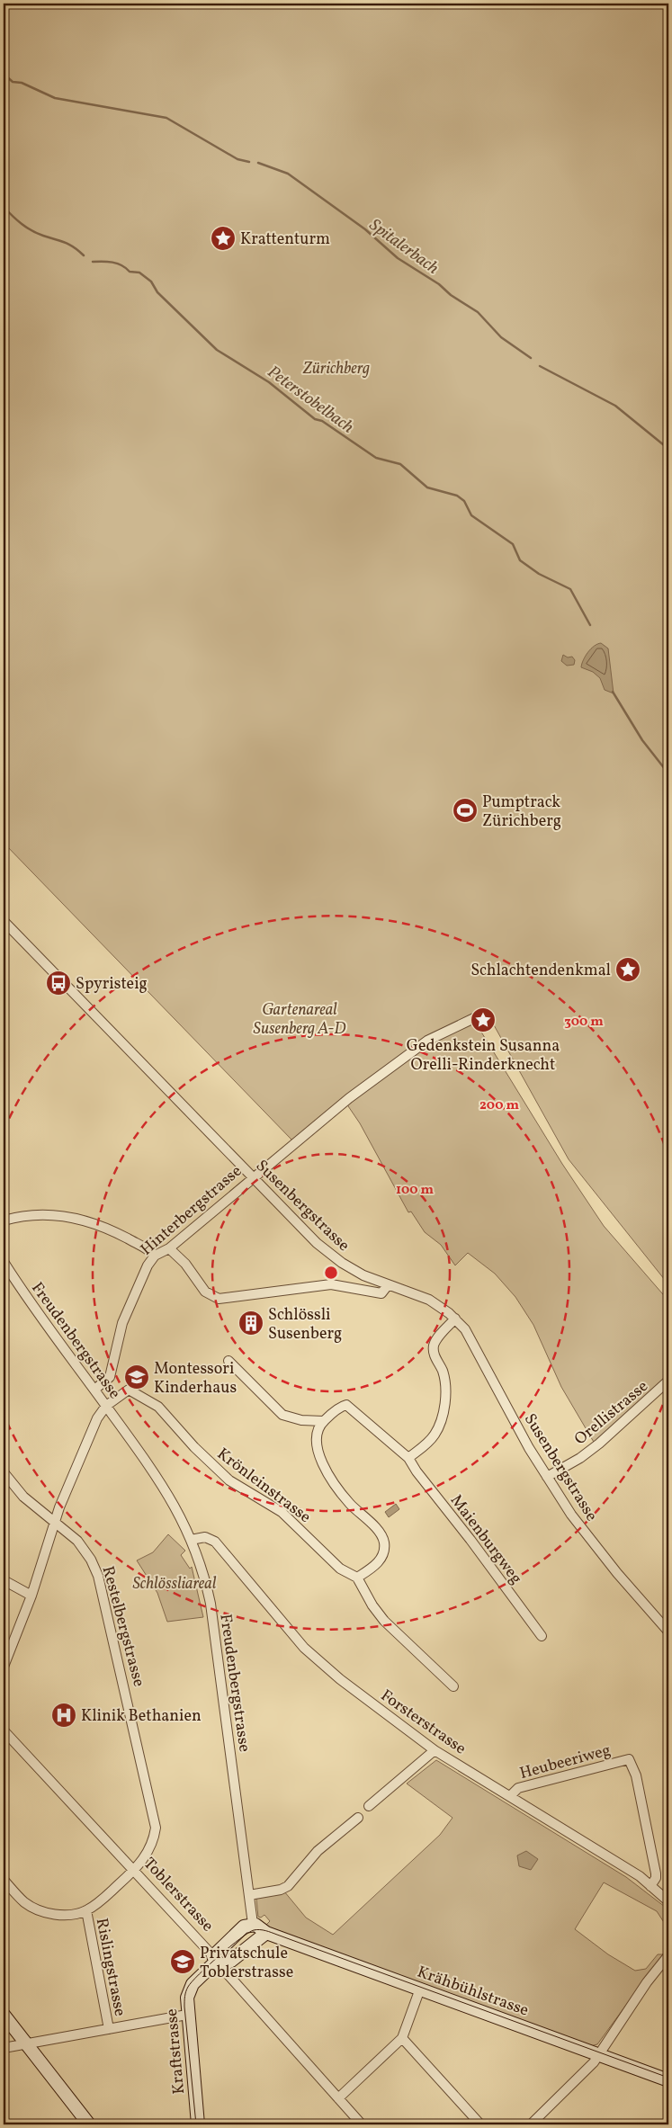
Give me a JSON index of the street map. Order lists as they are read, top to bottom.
{
  "streets": {
    "street": [
      "Susenbergstrasse",
      "Hinterbergstrasse",
      "Freudenbergstrasse",
      "Orellistrasse",
      "Krönleinstrasse",
      "Maienburgweg",
      "Restelbergstrasse",
      "Forsterstrasse",
      "Heubeeriweg",
      "Toblerstrasse",
      "Rislingstrasse",
      "Krähbühlstrasse",
      "Kraftstrasse"
    ]
  },
  "crossings": [
    ["Susenbergstrasse", "Hinterbergstrasse"],
    ["Susenbergstrasse", "Orellistrasse"],
    ["Hinterbergstrasse", "Freudenbergstrasse"],
    ["Freudenbergstrasse", "Krönleinstrasse"],
    ["Freudenbergstrasse", "Forsterstrasse"],
    ["Freudenbergstrasse", "Krähbühlstrasse"],
    ["Restelbergstrasse", "Toblerstrasse"],
    ["Restelbergstrasse", "Rislingstrasse"],
    ["Forsterstrasse", "Heubeeriweg"],
    ["Toblerstrasse", "Kraftstrasse"]
  ],
  "water": ["Spitalerbach", "Peterstobelbach"],
  "parks": ["Zürichberg", "Gartenareal Susenberg A-D", "Schlössliareal"],
  "places": {
    "place": ["Krattenturm", "Schlachtendenkmal", "Gedenkstein Susanna Orelli-Rinderknecht"],
    "sports": ["Pumptrack Zürichberg"],
    "bus stop": ["Spyristeig"],
    "building": ["Schlössli Susenberg"],
    "school or university": ["Montessori Kinderhaus", "Privatschule Toblerstrasse"],
    "hospital": ["Klinik Bethanien"]
  },
  "rings": ["300 m", "200 m", "100 m"]
}
